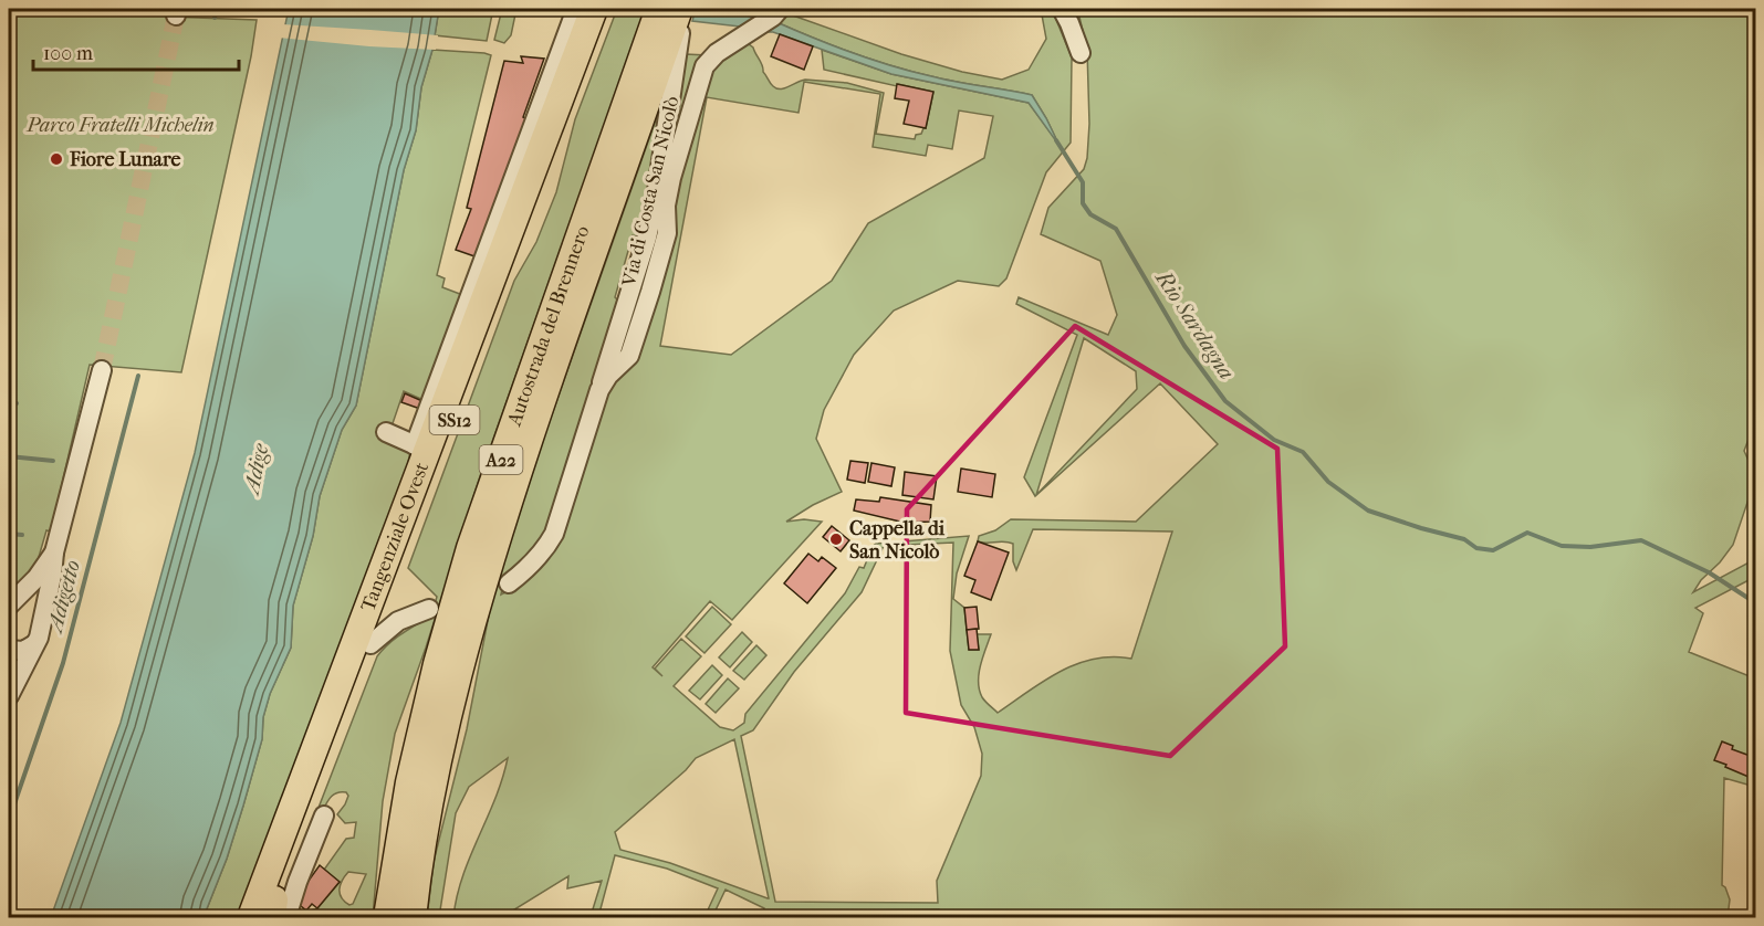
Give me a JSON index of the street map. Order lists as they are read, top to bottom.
{
  "streets": {
    "highway": [
      "Autostrada del Brennero",
      "SS12",
      "A22",
      "Tangenziale Ovest"
    ],
    "street": ["Via di Costa San Nicolò"]
  },
  "water": ["Rio Sardagna", "Adige", "Adigetto"],
  "parks": ["Parco Fratelli Michelin"],
  "places": ["Fiore Lunare", "Cappella di San Nicolò"],
  "scale_bar": "100 m"
}
